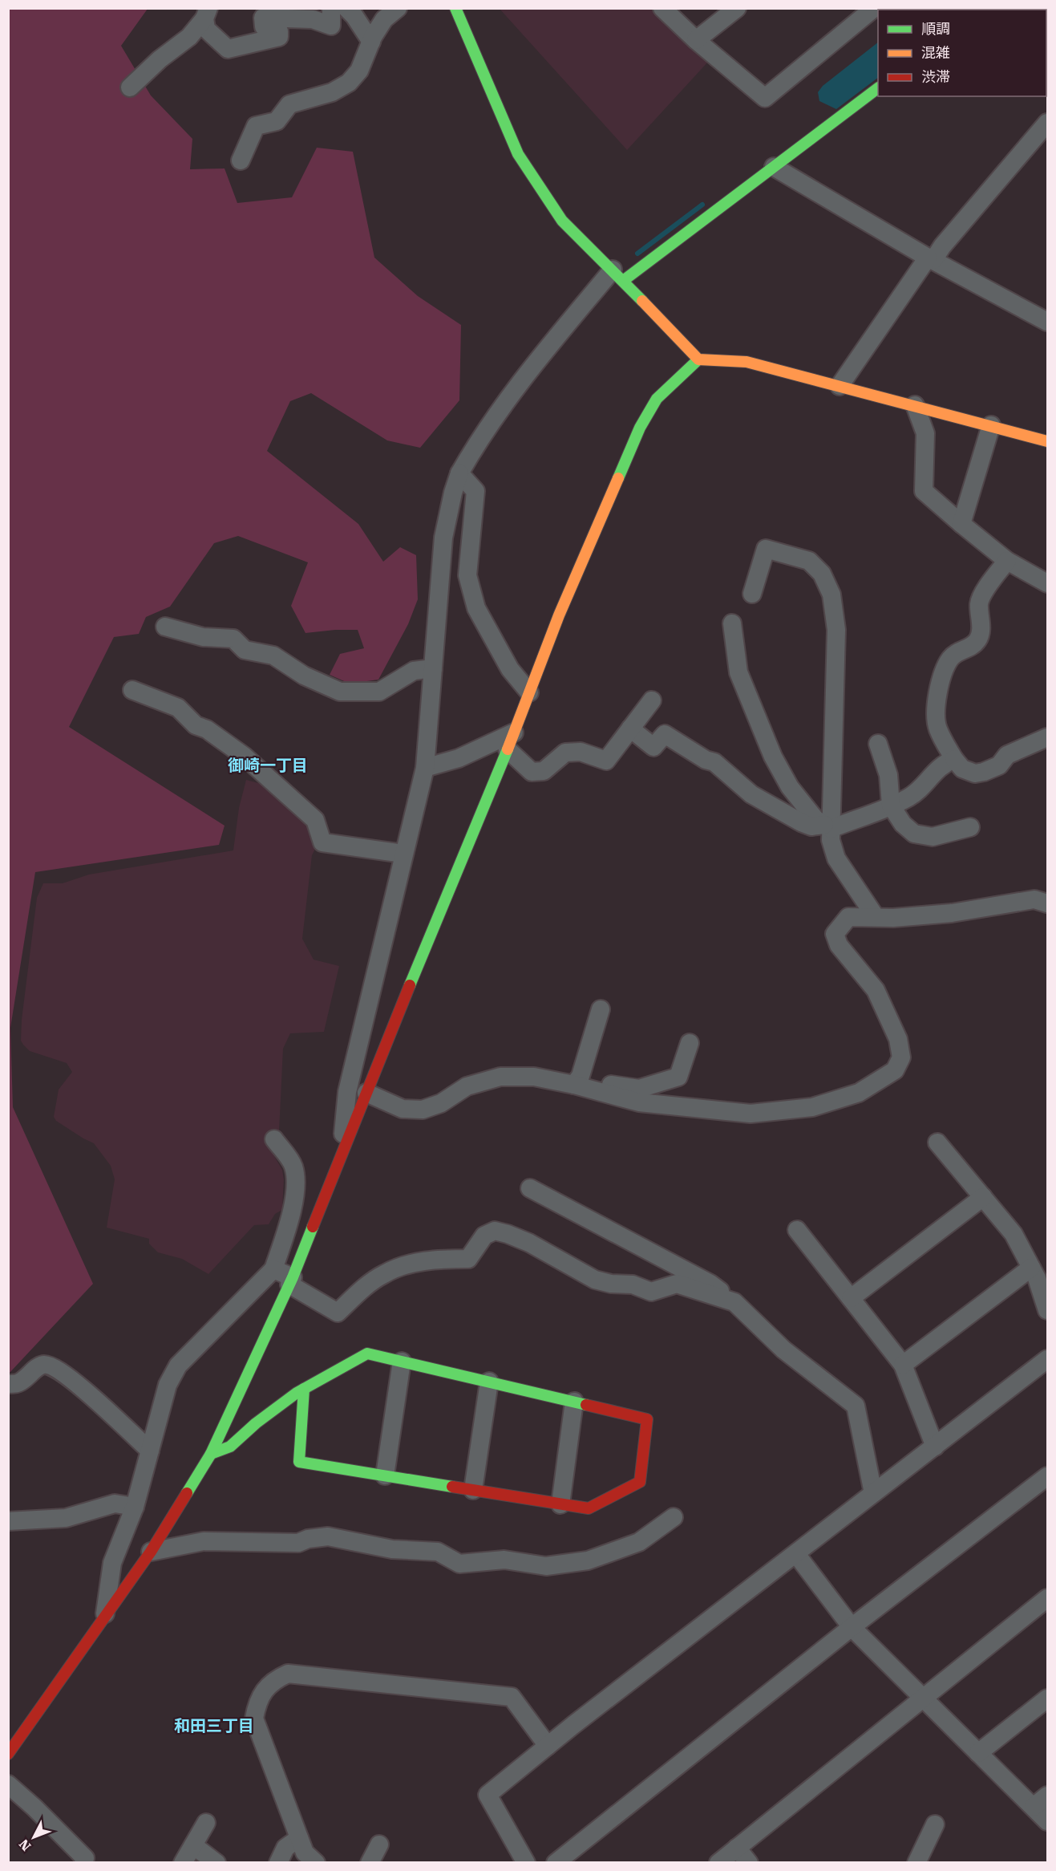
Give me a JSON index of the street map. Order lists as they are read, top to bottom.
{
  "districts": ["御崎一丁目", "和田三丁目"],
  "legend": ["順調", "混雑", "渋滞"],
  "north": "bottom left"
}
